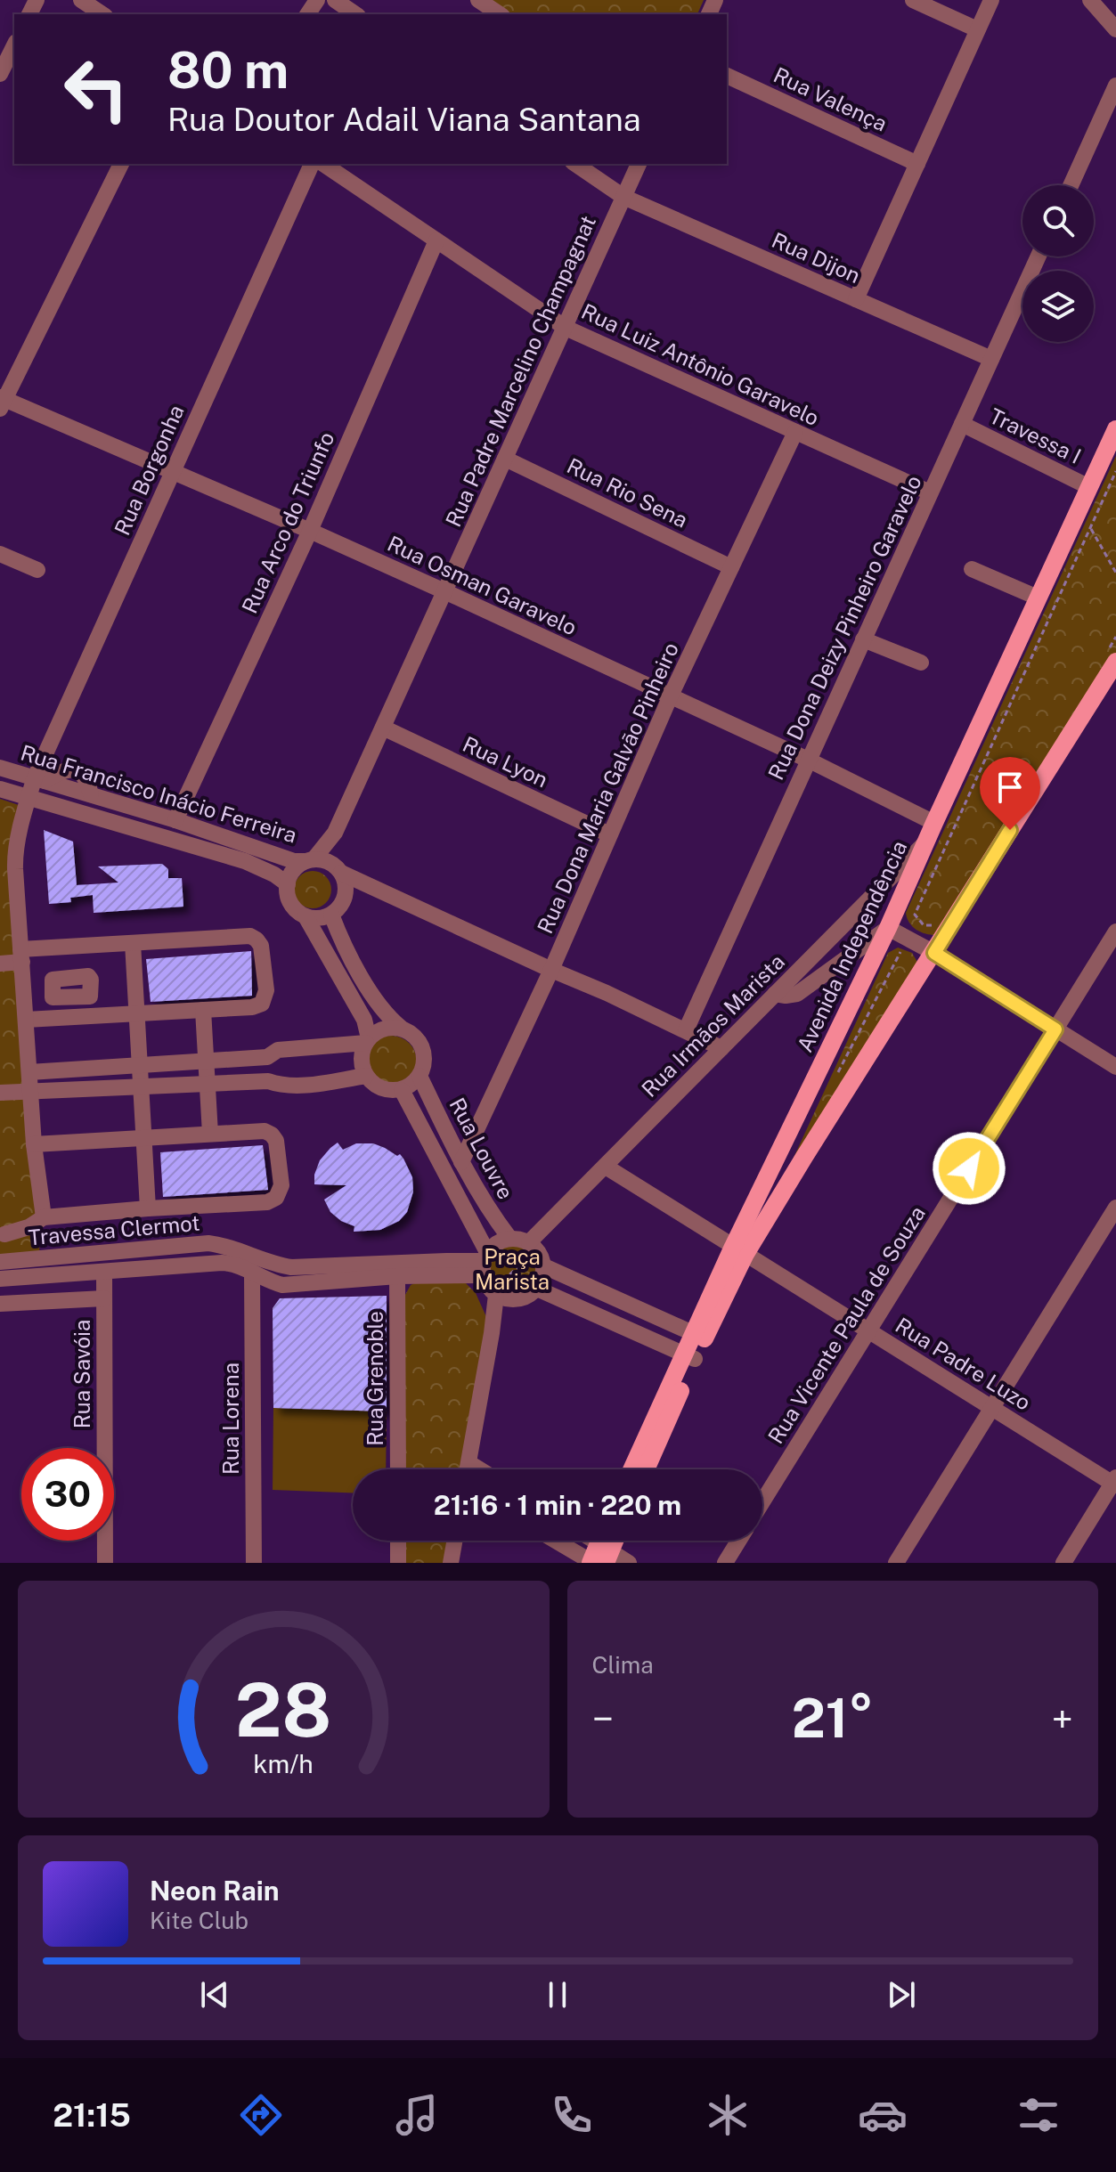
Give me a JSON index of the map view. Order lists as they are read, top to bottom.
{
  "streets": {
    "main road": ["Avenida Independência"],
    "street": [
      "Rua Valença",
      "Rua Dijon",
      "Rua Luiz Antônio Garavelo",
      "Rua Padre Marcelino Champagnat",
      "Travessa I",
      "Rua Borgonha",
      "Rua Rio Sena",
      "Rua Arco do Triunfo",
      "Rua Osman Garavelo",
      "Rua Dona Deizy Pinheiro Garavelo",
      "Rua Lyon",
      "Rua Dona Maria Galvão Pinheiro",
      "Rua Francisco Inácio Ferreira",
      "Rua Irmãos Marista",
      "Rua Louvre",
      "Travessa Clermot",
      "Rua Vicente Paula de Souza",
      "Rua Padre Luzo",
      "Rua Savóia",
      "Rua Grenoble",
      "Rua Lorena"
    ]
  },
  "crossings": [
    ["Rua Dijon", "Rua Padre Marcelino Champagnat"],
    ["Rua Dijon", "Rua Dona Deizy Pinheiro Garavelo"],
    ["Rua Luiz Antônio Garavelo", "Rua Padre Marcelino Champagnat"],
    ["Rua Luiz Antônio Garavelo", "Rua Arco do Triunfo"],
    ["Rua Luiz Antônio Garavelo", "Rua Dona Deizy Pinheiro Garavelo"],
    ["Rua Luiz Antônio Garavelo", "Rua Dona Maria Galvão Pinheiro"],
    ["Rua Padre Marcelino Champagnat", "Rua Rio Sena"],
    ["Rua Padre Marcelino Champagnat", "Rua Osman Garavelo"],
    ["Rua Padre Marcelino Champagnat", "Rua Lyon"],
    ["Rua Padre Marcelino Champagnat", "Rua Francisco Inácio Ferreira"],
    ["Travessa I", "Rua Dona Deizy Pinheiro Garavelo"],
    ["Travessa I", "Avenida Independência"],
    ["Rua Borgonha", "Rua Osman Garavelo"],
    ["Rua Borgonha", "Rua Francisco Inácio Ferreira"],
    ["Rua Rio Sena", "Rua Dona Maria Galvão Pinheiro"],
    ["Rua Arco do Triunfo", "Rua Osman Garavelo"],
    ["Rua Arco do Triunfo", "Rua Francisco Inácio Ferreira"],
    ["Rua Osman Garavelo", "Rua Dona Deizy Pinheiro Garavelo"],
    ["Rua Osman Garavelo", "Rua Dona Maria Galvão Pinheiro"],
    ["Rua Osman Garavelo", "Avenida Independência"],
    ["Rua Osman Garavelo", "Rua Irmãos Marista"],
    ["Rua Lyon", "Rua Dona Maria Galvão Pinheiro"],
    ["Rua Dona Maria Galvão Pinheiro", "Rua Louvre"],
    ["Avenida Independência", "Rua Irmãos Marista"],
    ["Avenida Independência", "Rua Padre Luzo"],
    ["Rua Irmãos Marista", "Rua Louvre"],
    ["Rua Irmãos Marista", "Travessa Clermot"],
    ["Rua Irmãos Marista", "Rua Padre Luzo"],
    ["Rua Louvre", "Travessa Clermot"],
    ["Rua Vicente Paula de Souza", "Rua Padre Luzo"]
  ],
  "parks": ["Praça Marista"],
  "page": {
    "turn": ["80 m", "Rua Doutor Adail Viana Santana"],
    "limit": "30",
    "trip": "21:16 · 1 min · 220 m",
    "tile": "Clima",
    "heat": ["−", "21°", "+"],
    "song": ["Neon Rain", "Kite Club"],
    "tabs": "21:15",
    "gauge": ["28", "km/h"]
  }
}
